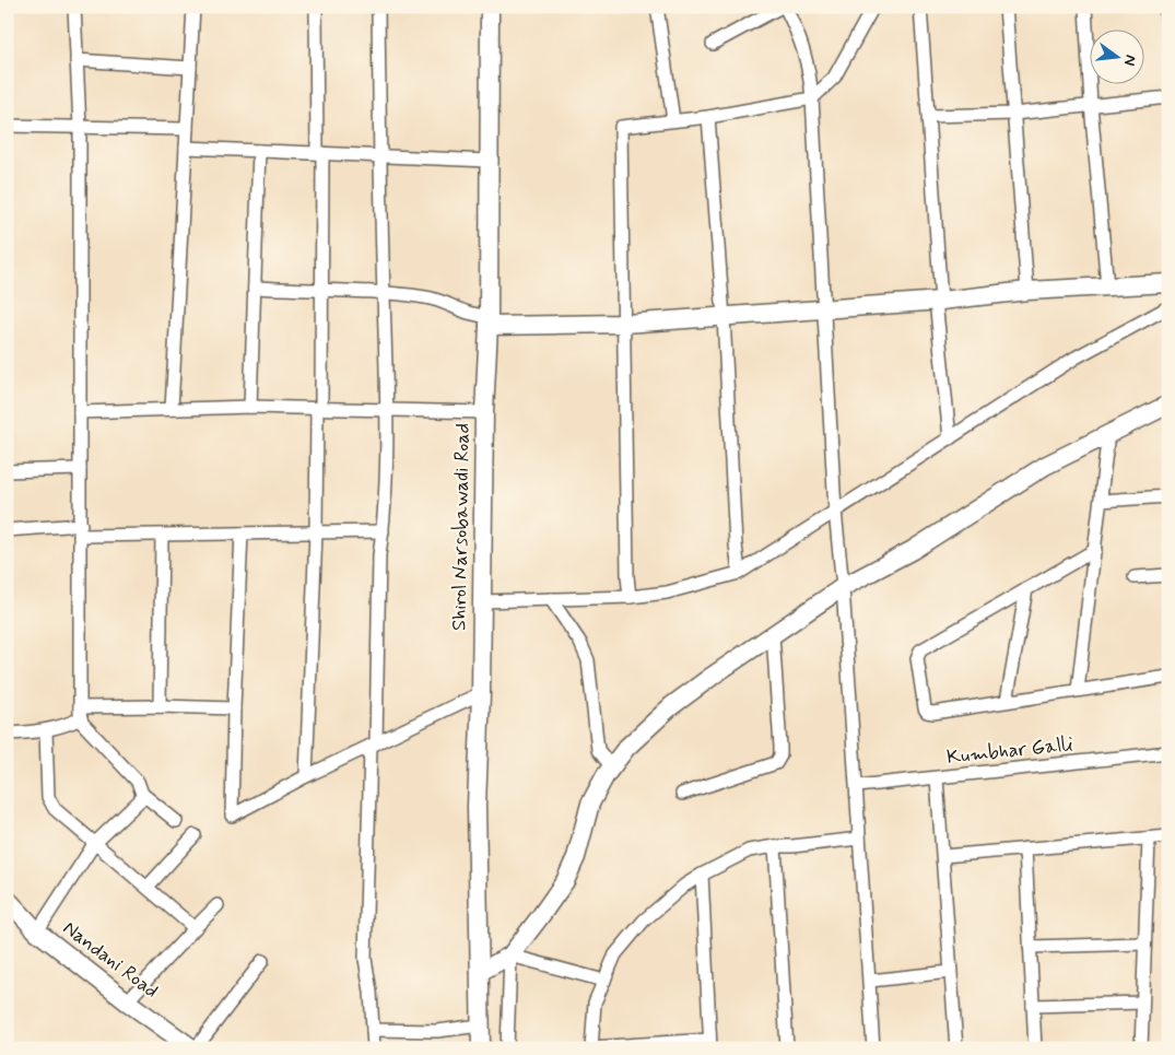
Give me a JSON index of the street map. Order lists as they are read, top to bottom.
{
  "streets": {
    "street": ["Shirol Narsobawadi Road", "Kumbhar Galli", "Nandani Road"]
  },
  "north": "right"
}
